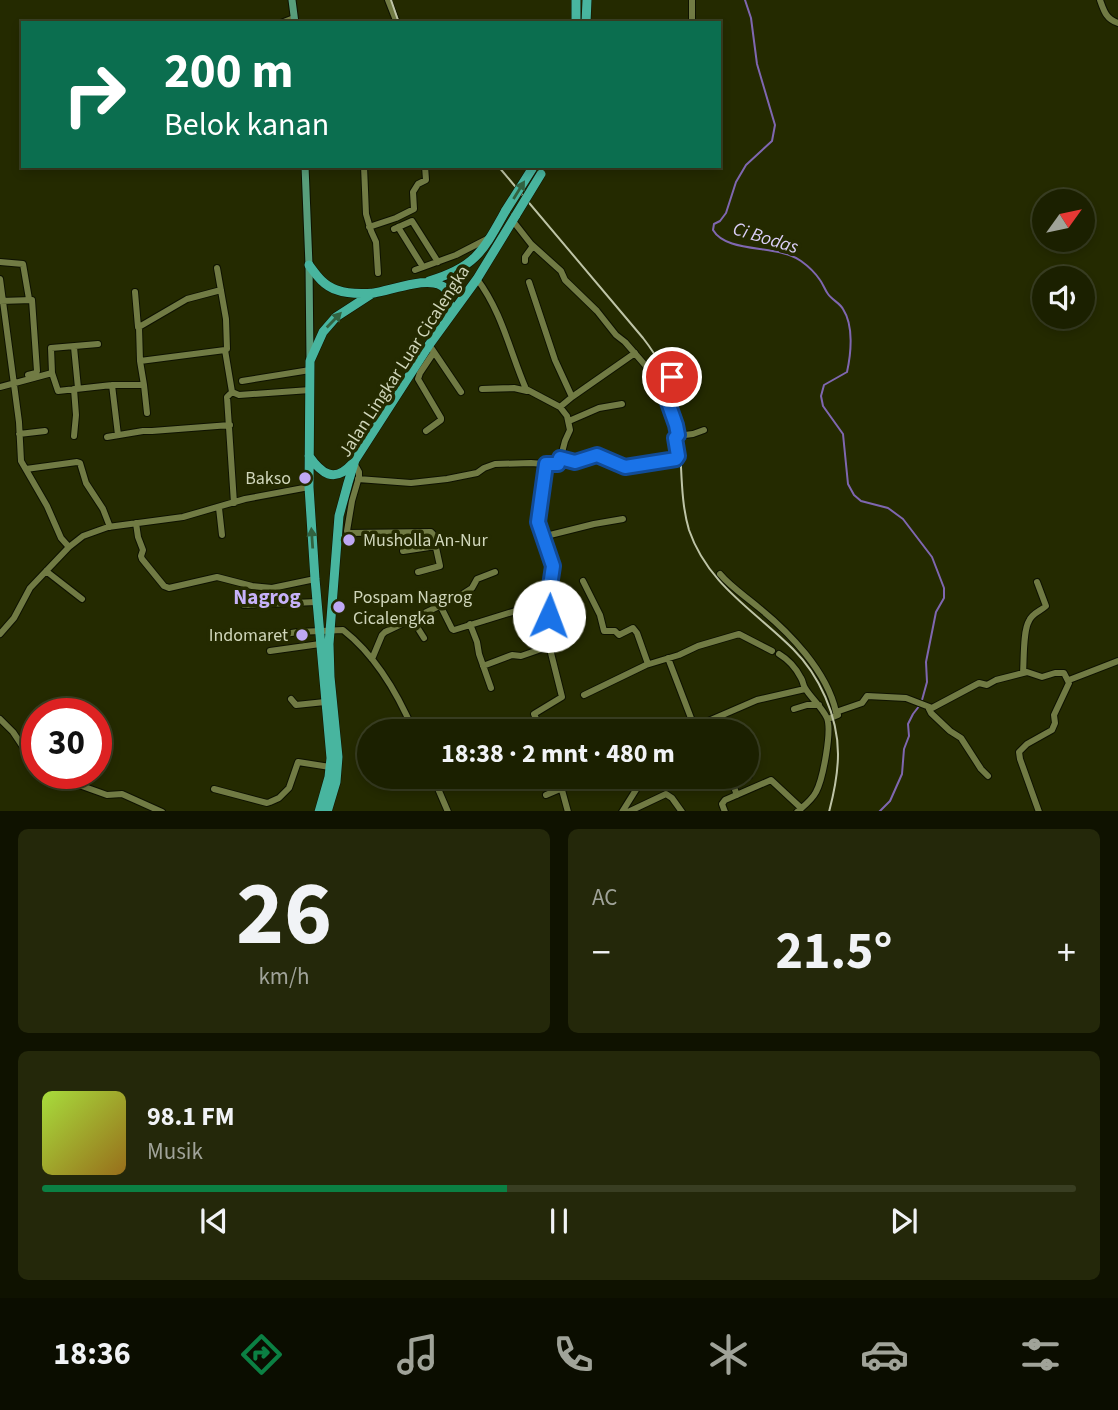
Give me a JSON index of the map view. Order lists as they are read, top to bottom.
{
  "streets": {
    "highway": ["Jalan Lingkar Luar Cicalengka"]
  },
  "districts": ["Nagrog"],
  "water": ["Ci Bodas"],
  "places": [
    "Bakso",
    "Musholla An-Nur",
    "Pospam Nagrog Cicalengka",
    "Indomaret"
  ],
  "north": "top right",
  "page": {
    "turn": ["200 m", "Belok kanan"],
    "limit": "30",
    "trip": "18:38 · 2 mnt · 480 m",
    "tile": [
      ["26", "km/h"],
      "AC"
    ],
    "heat": ["−", "21.5°", "+"],
    "song": ["98.1 FM", "Musik"],
    "tabs": "18:36"
  }
}
